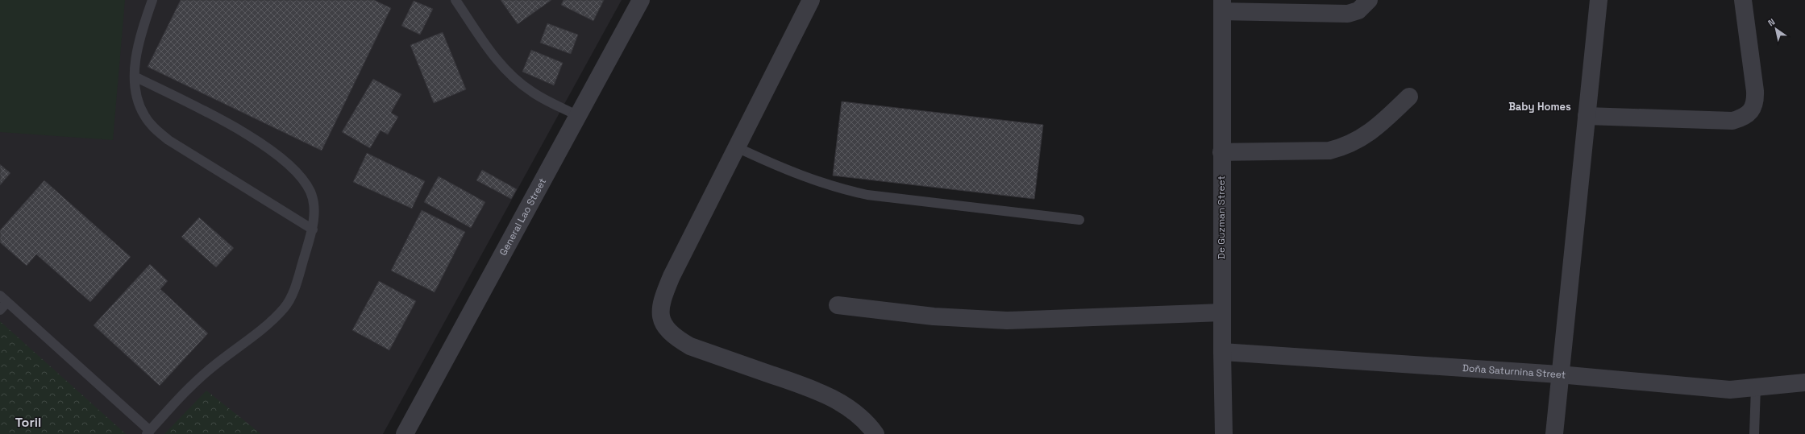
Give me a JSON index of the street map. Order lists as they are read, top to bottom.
{
  "streets": {
    "street": ["General Lao Street", "De Guzman Street", "Doña Saturnina Street"]
  },
  "crossings": [
    ["De Guzman Street", "Doña Saturnina Street"]
  ],
  "districts": ["Baby Homes", "Toril"],
  "north": "top left"
}
